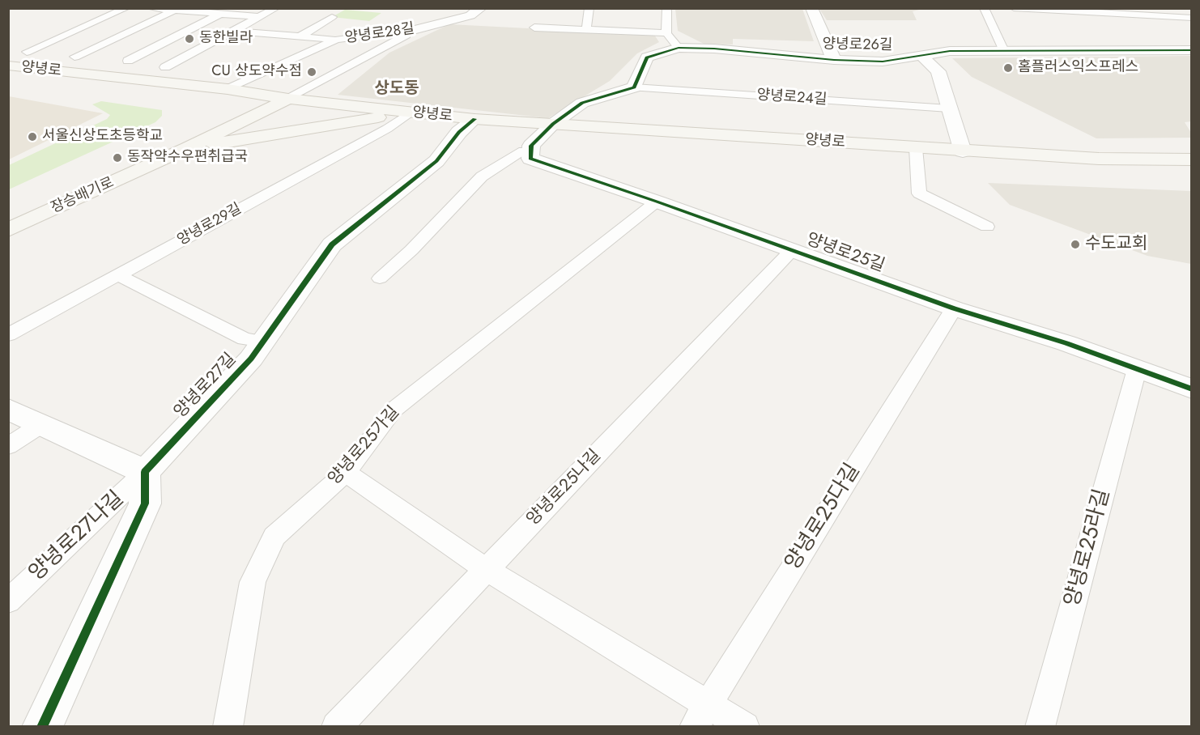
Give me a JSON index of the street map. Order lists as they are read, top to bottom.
{
  "streets": {
    "main road": ["양녕로", "장승배기로"],
    "street": [
      "양녕로28길",
      "양녕로26길",
      "양녕로25길",
      "양녕로27길"
    ],
    "lane": [
      "양녕로24길",
      "양녕로29길",
      "양녕로25가길",
      "양녕로25나길",
      "양녕로25다길",
      "양녕로27나길",
      "양녕로25라길"
    ]
  },
  "crossings": [
    ["양녕로28길", "양녕로"],
    ["양녕로26길", "양녕로24길"],
    ["양녕로", "장승배기로"],
    ["양녕로", "양녕로29길"],
    ["양녕로", "양녕로27길"],
    ["양녕로25길", "양녕로25가길"],
    ["양녕로25길", "양녕로25나길"],
    ["양녕로25길", "양녕로25다길"],
    ["양녕로25길", "양녕로25라길"],
    ["양녕로27길", "양녕로27나길"]
  ],
  "districts": ["상도동"],
  "places": [
    "동한빌라",
    "홈플러스익스프레스",
    "CU 상도약수점",
    "서울신상도초등학교",
    "동작약수우편취급국",
    "수도교회"
  ]
}
